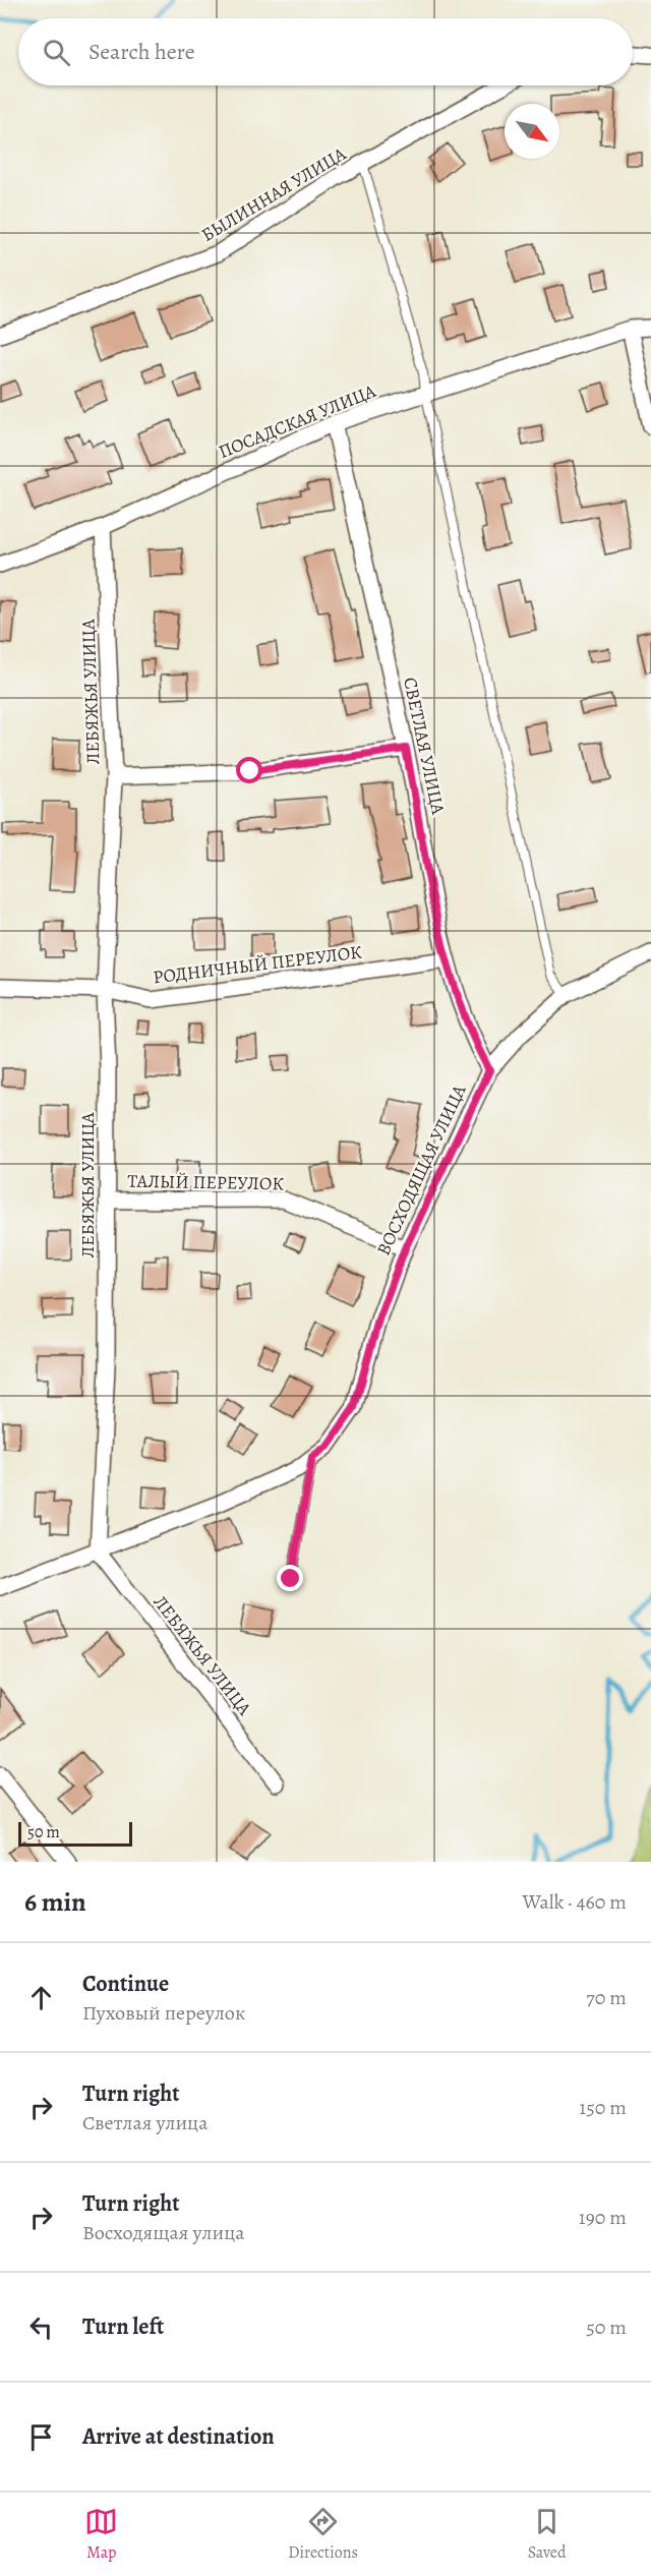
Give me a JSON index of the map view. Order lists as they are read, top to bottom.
{
  "streets": {
    "street": [
      "БЫЛИННАЯ УЛИЦА",
      "ПОСАДСКАЯ УЛИЦА",
      "ЛЕБЯЖЬЯ УЛИЦА",
      "СВЕТЛАЯ УЛИЦА",
      "РОДНИЧНЫЙ ПЕРЕУЛОК",
      "ВОСХОДЯЩАЯ УЛИЦА",
      "ТАЛЫЙ ПЕРЕУЛОК"
    ]
  },
  "crossings": [
    ["ПОСАДСКАЯ УЛИЦА", "ЛЕБЯЖЬЯ УЛИЦА"],
    ["ПОСАДСКАЯ УЛИЦА", "СВЕТЛАЯ УЛИЦА"],
    ["ЛЕБЯЖЬЯ УЛИЦА", "РОДНИЧНЫЙ ПЕРЕУЛОК"],
    ["ЛЕБЯЖЬЯ УЛИЦА", "ВОСХОДЯЩАЯ УЛИЦА"],
    ["ЛЕБЯЖЬЯ УЛИЦА", "ТАЛЫЙ ПЕРЕУЛОК"],
    ["СВЕТЛАЯ УЛИЦА", "РОДНИЧНЫЙ ПЕРЕУЛОК"],
    ["СВЕТЛАЯ УЛИЦА", "ВОСХОДЯЩАЯ УЛИЦА"],
    ["ВОСХОДЯЩАЯ УЛИЦА", "ТАЛЫЙ ПЕРЕУЛОК"]
  ],
  "scale_bar": "50 m",
  "north": "bottom right",
  "page": {
    "search": "Search here",
    "scale": "50 m",
    "heading": ["6 min", "Walk · 460 m"],
    "list": [
      ["Continue", "Пуховый переулок", "70 m"],
      ["Turn right", "Светлая улица", "150 m"],
      ["Turn right", "Восходящая улица", "190 m"],
      ["Turn left", "50 m"],
      "Arrive at destination"
    ],
    "nav": ["Map", "Directions", "Saved"]
  }
}
